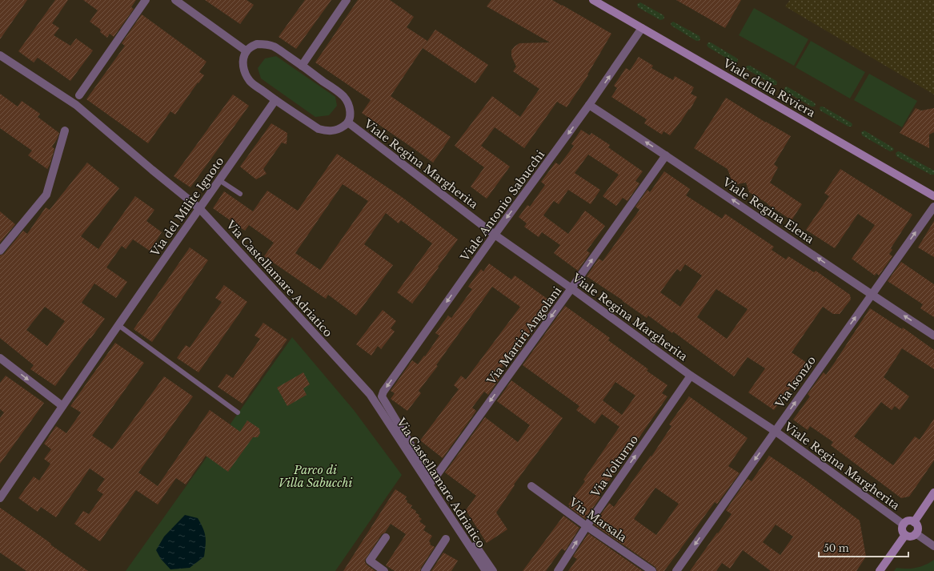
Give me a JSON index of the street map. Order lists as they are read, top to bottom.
{
  "streets": {
    "street": [
      "Viale della Riviera",
      "Viale Regina Margherita",
      "Viale Antonio Sabucchi",
      "Via del Milite Ignoto",
      "Viale Regina Elena",
      "Via Castellamare Adriatico",
      "Via Martiri Angolani",
      "Via Isonzo",
      "Via Volturno",
      "Via Marsala"
    ]
  },
  "crossings": [
    ["Viale della Riviera", "Viale Antonio Sabucchi"],
    ["Viale Regina Margherita", "Viale Antonio Sabucchi"],
    ["Viale Regina Margherita", "Via Martiri Angolani"],
    ["Viale Regina Margherita", "Via Isonzo"],
    ["Viale Regina Margherita", "Via Volturno"],
    ["Viale Antonio Sabucchi", "Viale Regina Elena"],
    ["Viale Antonio Sabucchi", "Via Martiri Angolani"],
    ["Via del Milite Ignoto", "Via Castellamare Adriatico"],
    ["Viale Regina Elena", "Via Martiri Angolani"],
    ["Viale Regina Elena", "Via Isonzo"],
    ["Via Volturno", "Via Marsala"]
  ],
  "one_way": ["Viale Regina Elena", "Via Volturno"],
  "parks": ["Parco di Villa Sabucchi"],
  "scale_bar": "50 m"
}
